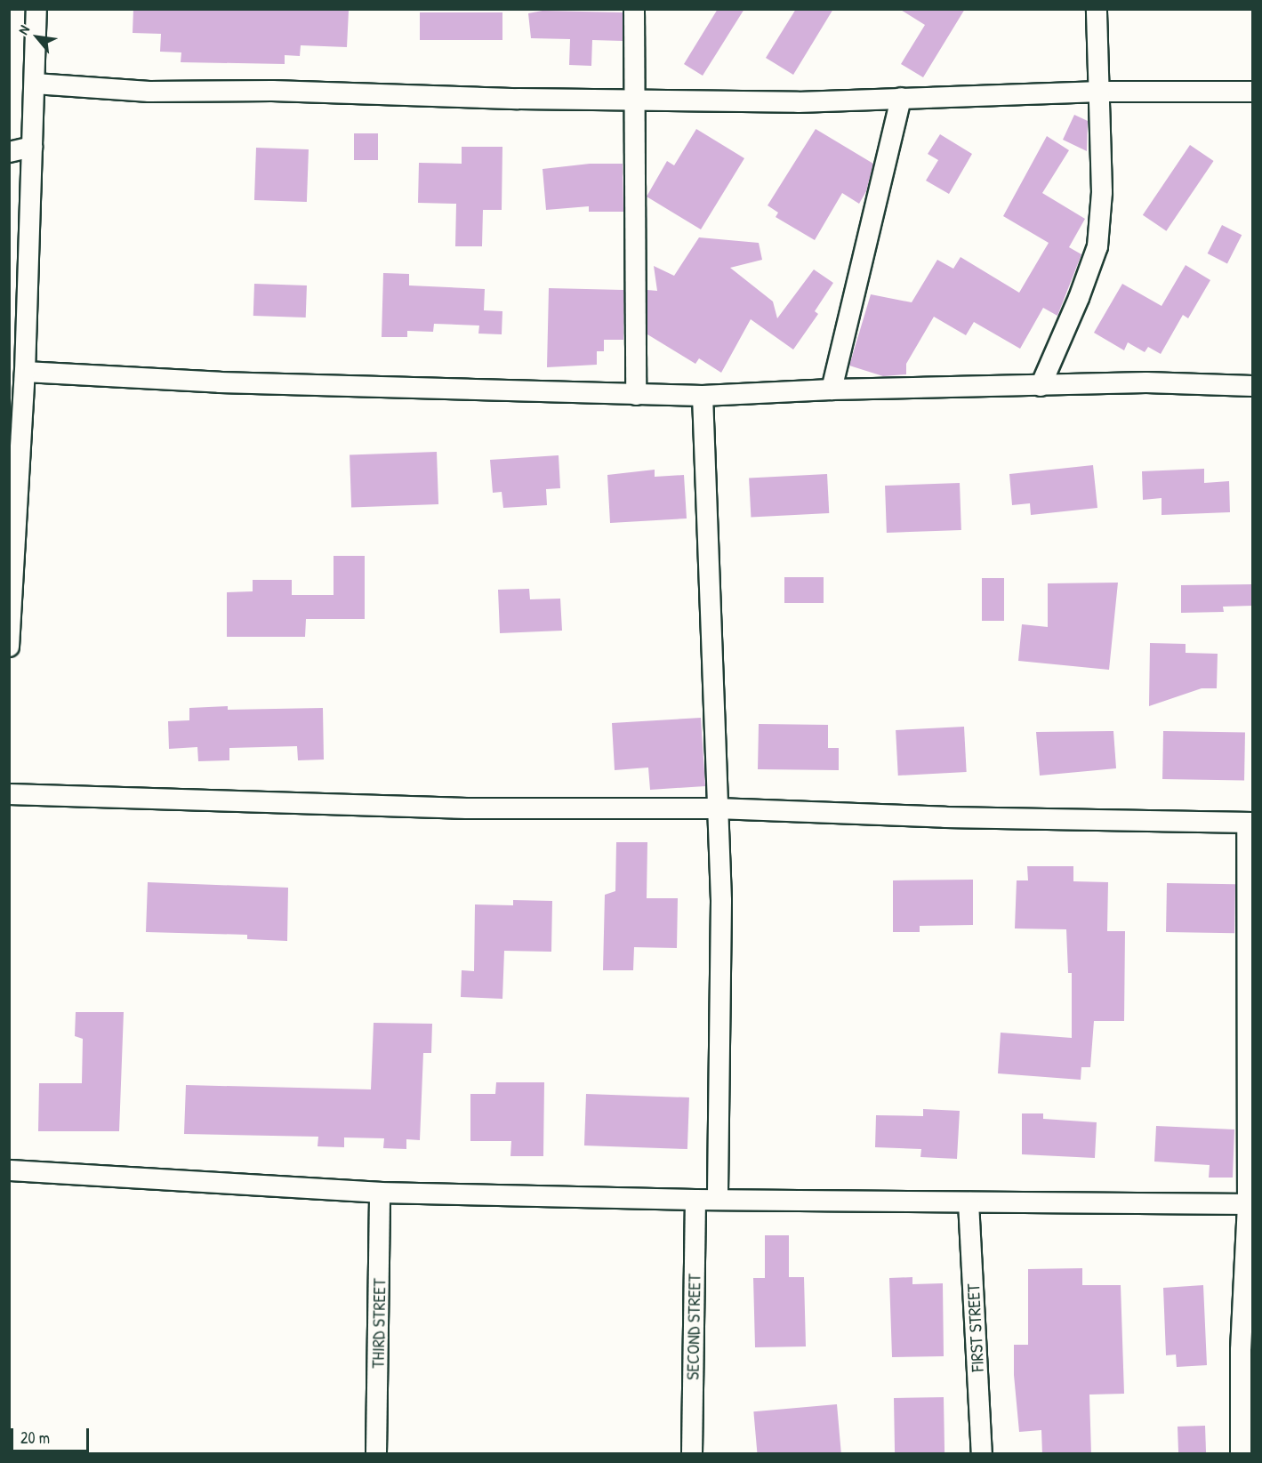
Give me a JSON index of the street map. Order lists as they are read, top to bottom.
{
  "streets": {
    "street": ["THIRD STREET", "SECOND STREET", "FIRST STREET"]
  },
  "scale_bar": "20 m",
  "north": "top left"
}
